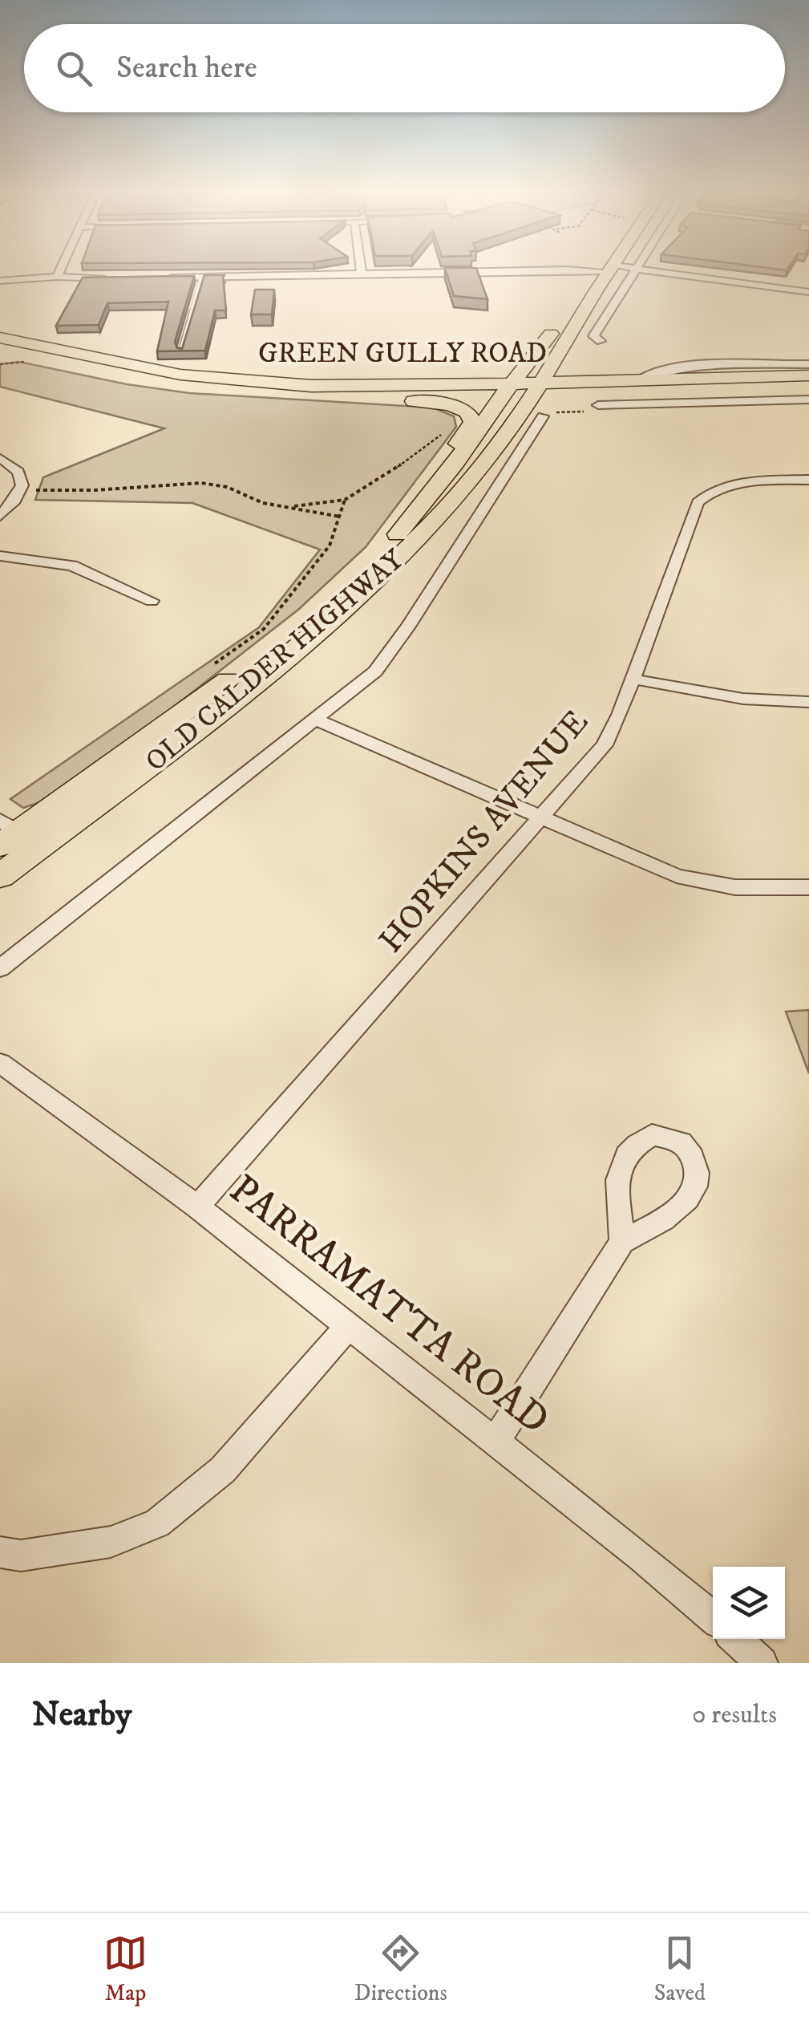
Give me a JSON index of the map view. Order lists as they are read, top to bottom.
{
  "streets": {
    "main road": ["GREEN GULLY ROAD", "OLD CALDER HIGHWAY"],
    "street": ["HOPKINS AVENUE", "PARRAMATTA ROAD"]
  },
  "crossings": [
    ["GREEN GULLY ROAD", "OLD CALDER HIGHWAY"],
    ["HOPKINS AVENUE", "PARRAMATTA ROAD"]
  ],
  "page": {
    "search": "Search here",
    "heading": ["Nearby", "0 results"],
    "nav": ["Map", "Directions", "Saved"]
  }
}
